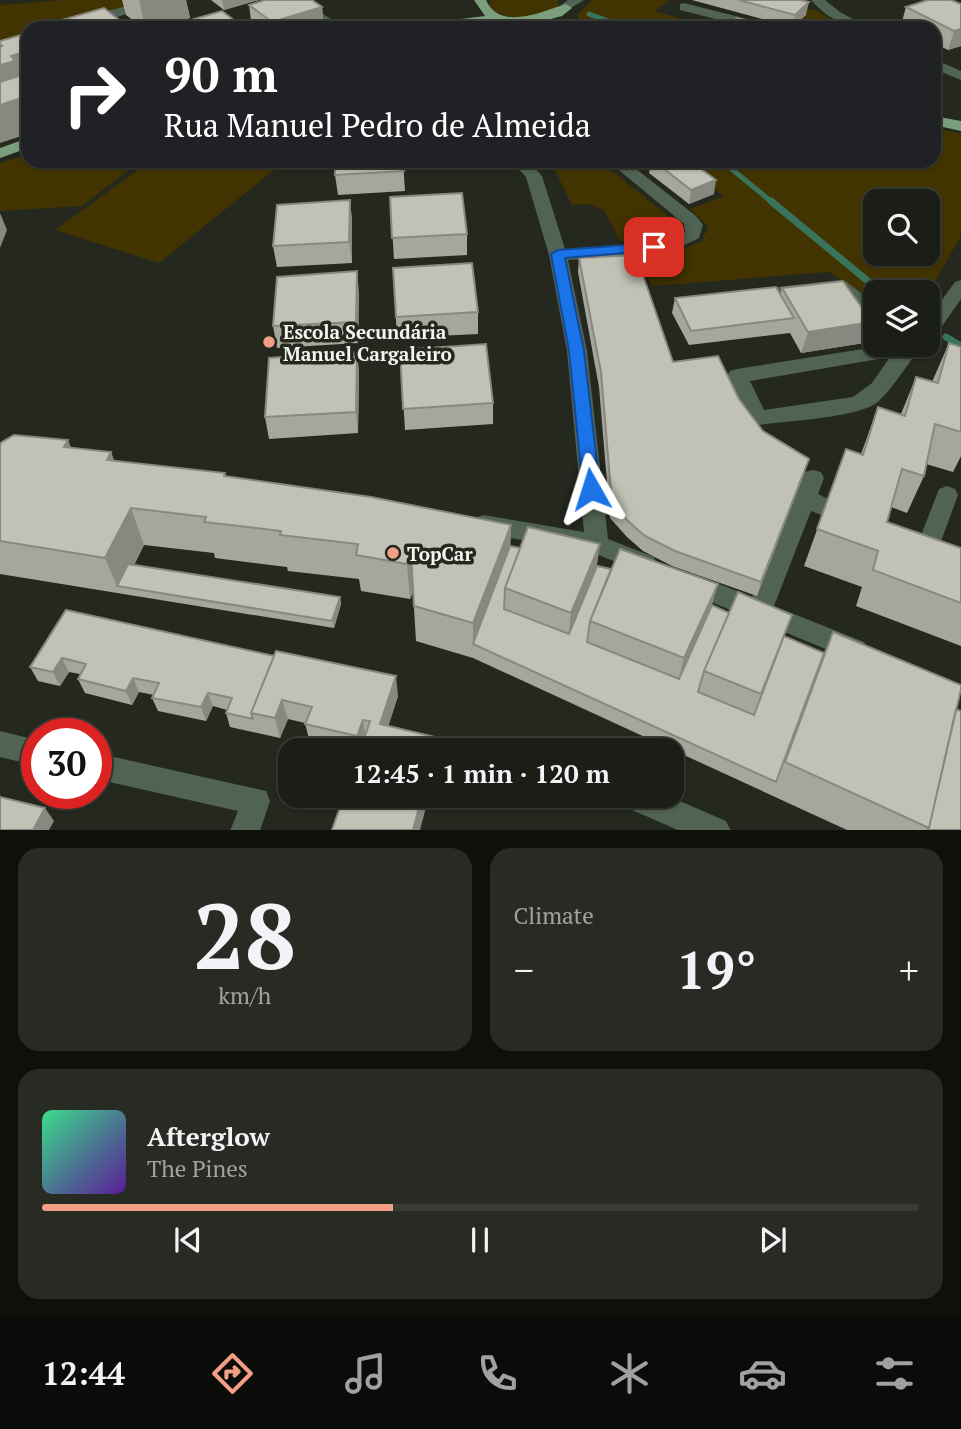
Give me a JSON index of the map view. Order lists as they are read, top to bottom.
{
  "places": ["Escola Secundária Manuel Cargaleiro", "TopCar"],
  "page": {
    "turn": ["90 m", "Rua Manuel Pedro de Almeida"],
    "limit": "30",
    "trip": "12:45 · 1 min · 120 m",
    "tile": [
      ["28", "km/h"],
      "Climate"
    ],
    "heat": ["−", "19°", "+"],
    "song": ["Afterglow", "The Pines"],
    "tabs": "12:44"
  }
}
